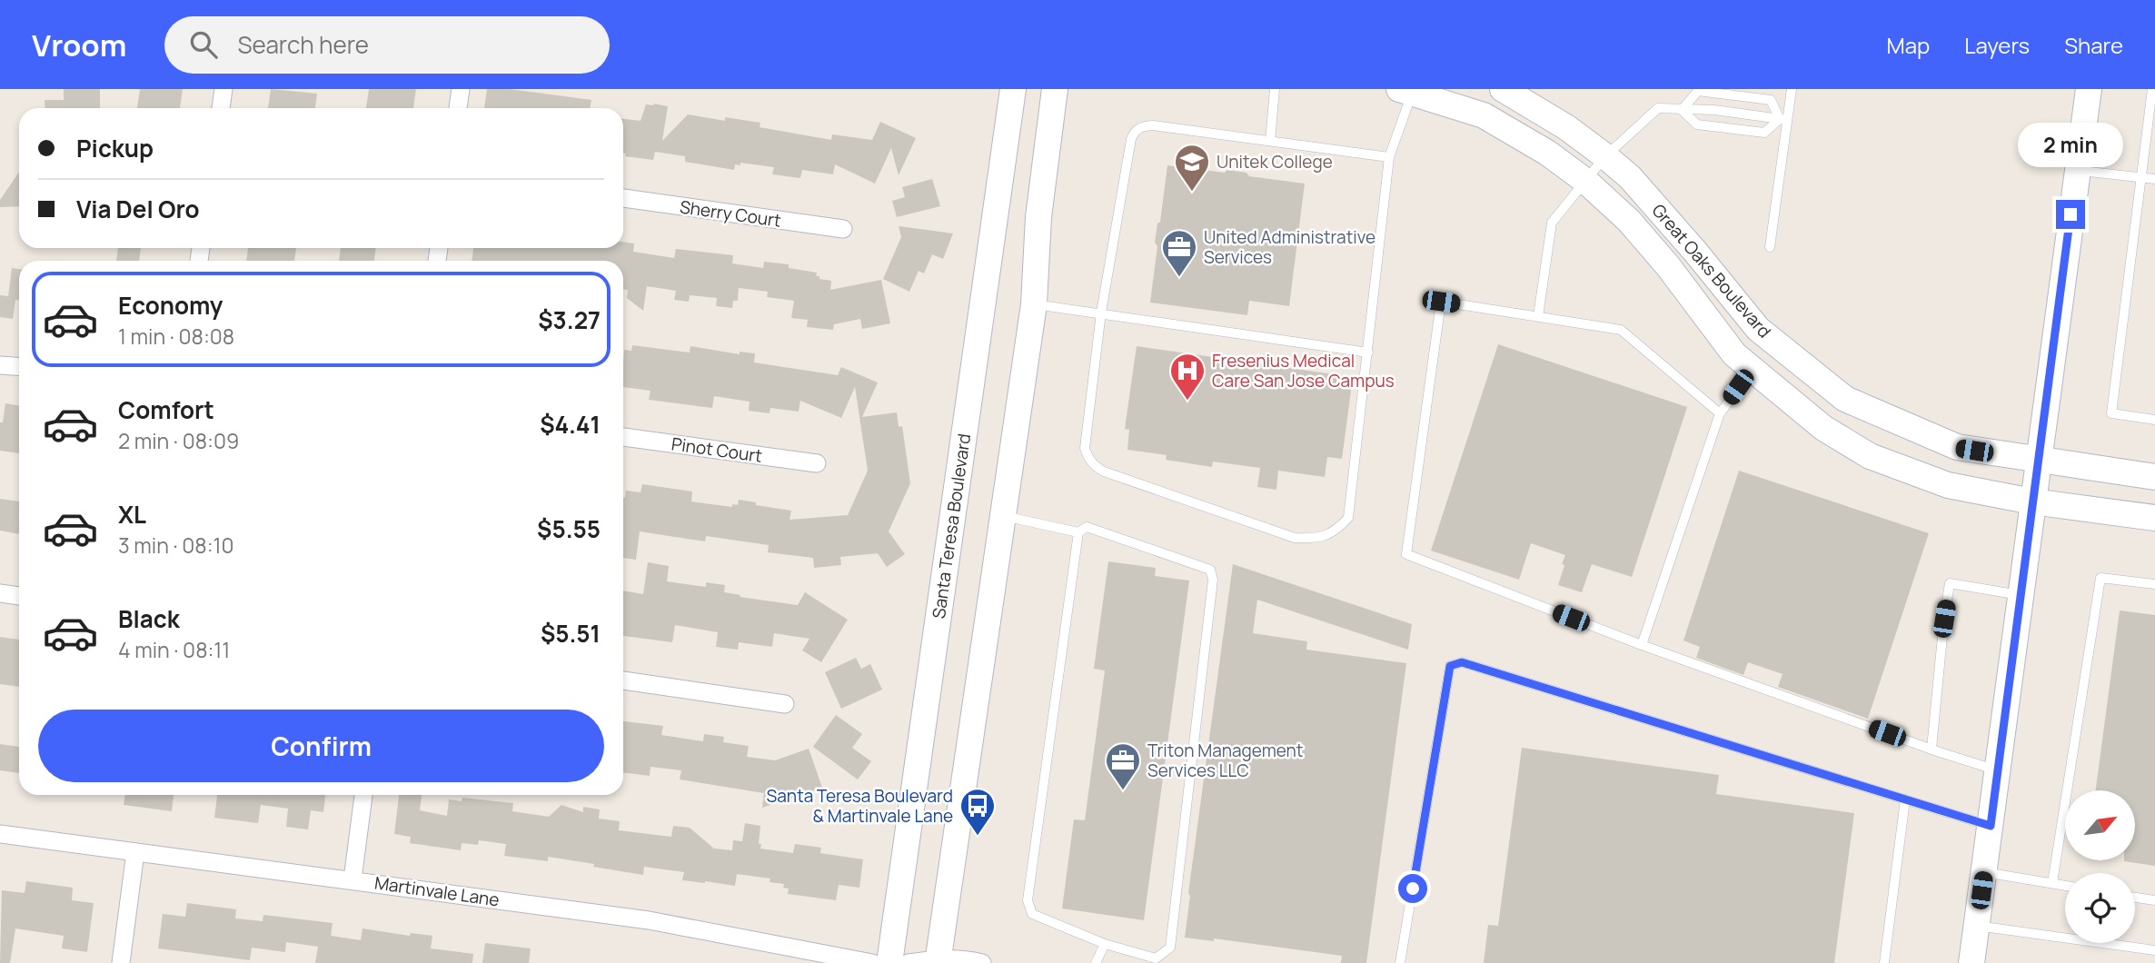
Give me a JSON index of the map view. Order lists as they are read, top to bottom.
{
  "streets": {
    "main road": ["Great Oaks Boulevard", "Santa Teresa Boulevard"],
    "street": ["Sherry Court", "Pinot Court", "Martinvale Lane"]
  },
  "places": {
    "school or university": ["Unitek College"],
    "office": ["United Administrative Services", "Triton Management Services LLC"],
    "hospital": ["Fresenius Medical Care San Jose Campus"],
    "bus stop": ["Santa Teresa Boulevard & Martinvale Lane"]
  },
  "north": "top right",
  "page": {
    "header": "Vroom",
    "search": "Search here",
    "nav": ["Map", "Layers", "Share"],
    "banner": ["Pickup", "Via Del Oro"],
    "bubble": "2 min",
    "list": [
      {
        "name": "Economy",
        "note": "1 min · 08:08",
        "value": "$3.27"
      },
      {
        "name": "Comfort",
        "note": "2 min · 08:09",
        "value": "$4.41"
      },
      {
        "name": "XL",
        "note": "3 min · 08:10",
        "value": "$5.55"
      },
      {
        "name": "Black",
        "note": "4 min · 08:11",
        "value": "$5.51"
      }
    ],
    "buttons": "Confirm"
  }
}
